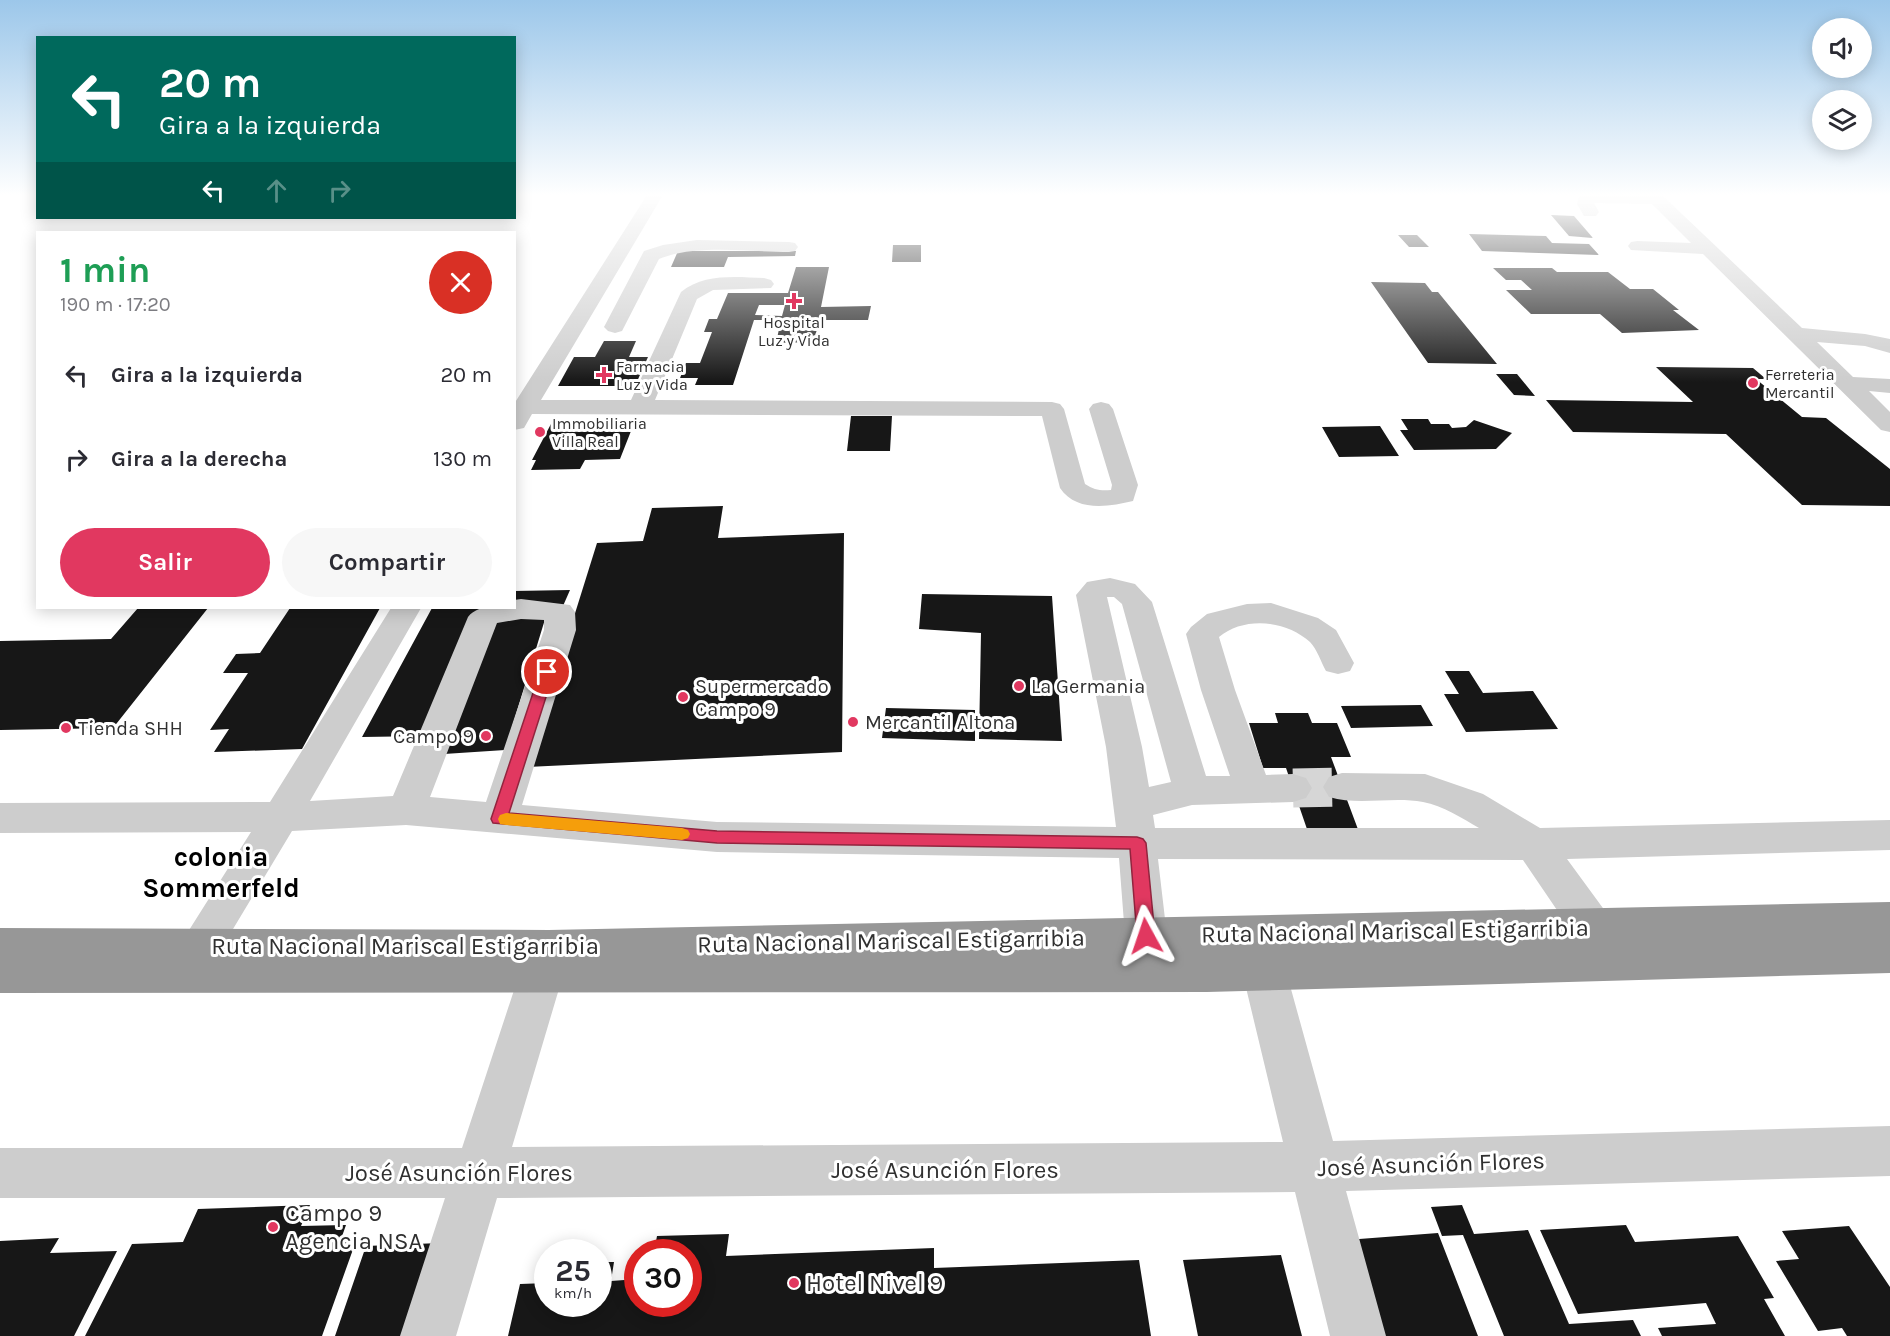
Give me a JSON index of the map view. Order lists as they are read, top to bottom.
{
  "streets": {
    "highway": ["Ruta Nacional Mariscal Estigarribia"],
    "street": ["José Asunción Flores"]
  },
  "districts": ["colonia Sommerfeld"],
  "places": {
    "health": ["Hospital Luz y Vida", "Farmacia Luz y Vida"],
    "other": [
      "Ferreteria Mercantil",
      "Immobiliaria Villa Real",
      "La Germania",
      "Supermercado Campo 9",
      "Mercantil Altona",
      "Tienda SHH",
      "Campo 9",
      "Campo 9 Agencia NSA",
      "Hotel Nivel 9"
    ]
  },
  "page": {
    "turn": ["20 m", "Gira a la izquierda"],
    "heading": ["1 min", "190 m · 17:20"],
    "list": [
      {
        "name": "Gira a la izquierda",
        "value": "20 m"
      },
      {
        "name": "Gira a la derecha",
        "value": "130 m"
      }
    ],
    "buttons": ["Salir", "Compartir"],
    "speed": "25 km/h",
    "limit": "30"
  }
}
